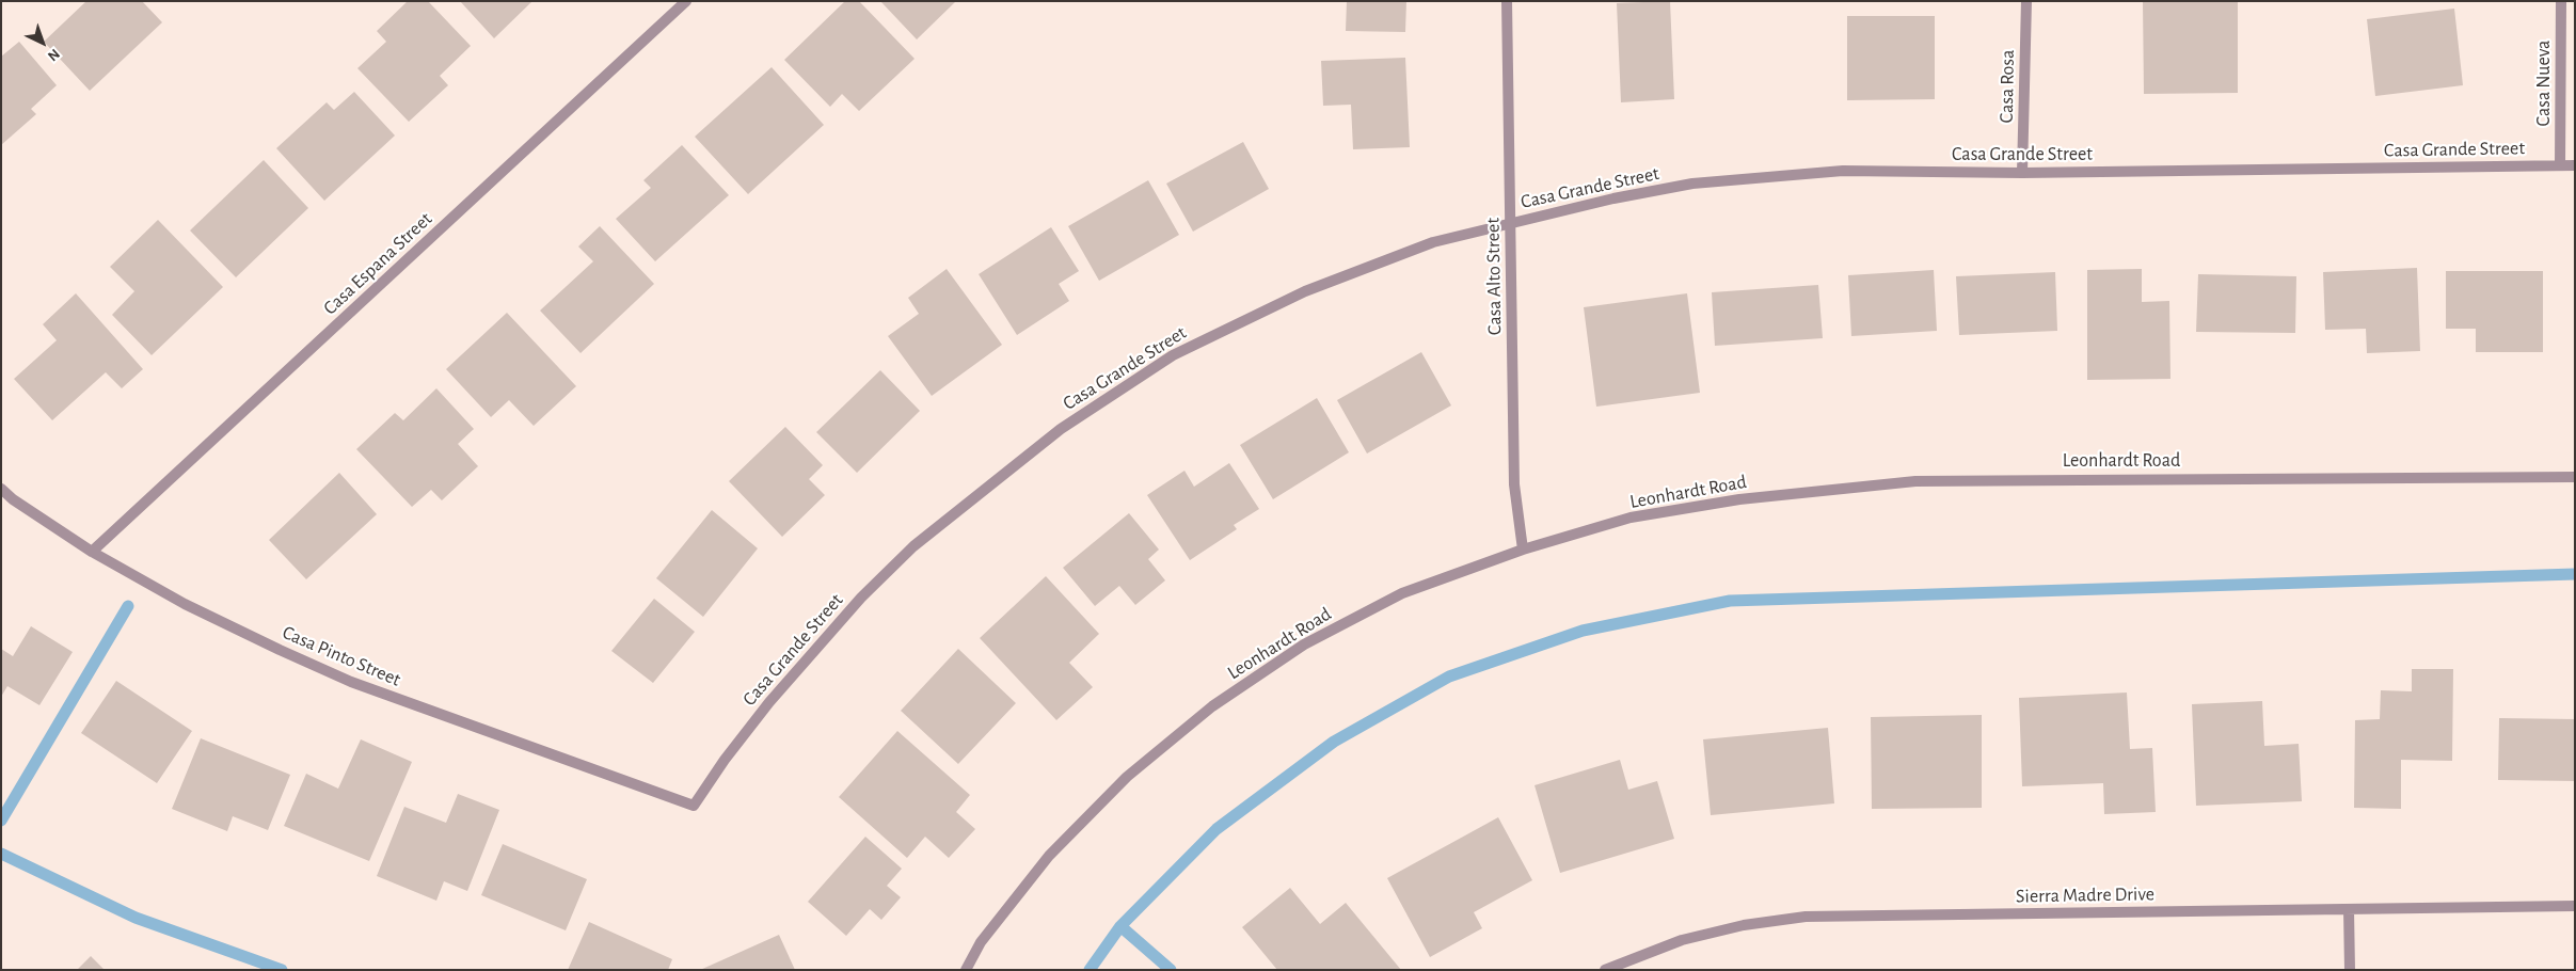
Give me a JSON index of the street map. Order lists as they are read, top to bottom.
{
  "streets": {
    "street": [
      "Casa Nueva",
      "Casa Rosa",
      "Casa Grande Street",
      "Casa Espana Street",
      "Casa Alto Street",
      "Leonhardt Road",
      "Casa Pinto Street",
      "Sierra Madre Drive"
    ]
  },
  "crossings": [
    ["Casa Nueva", "Casa Grande Street"],
    ["Casa Rosa", "Casa Grande Street"],
    ["Casa Grande Street", "Casa Alto Street"],
    ["Casa Grande Street", "Casa Pinto Street"],
    ["Casa Espana Street", "Casa Pinto Street"],
    ["Casa Alto Street", "Leonhardt Road"]
  ],
  "north": "bottom right"
}
